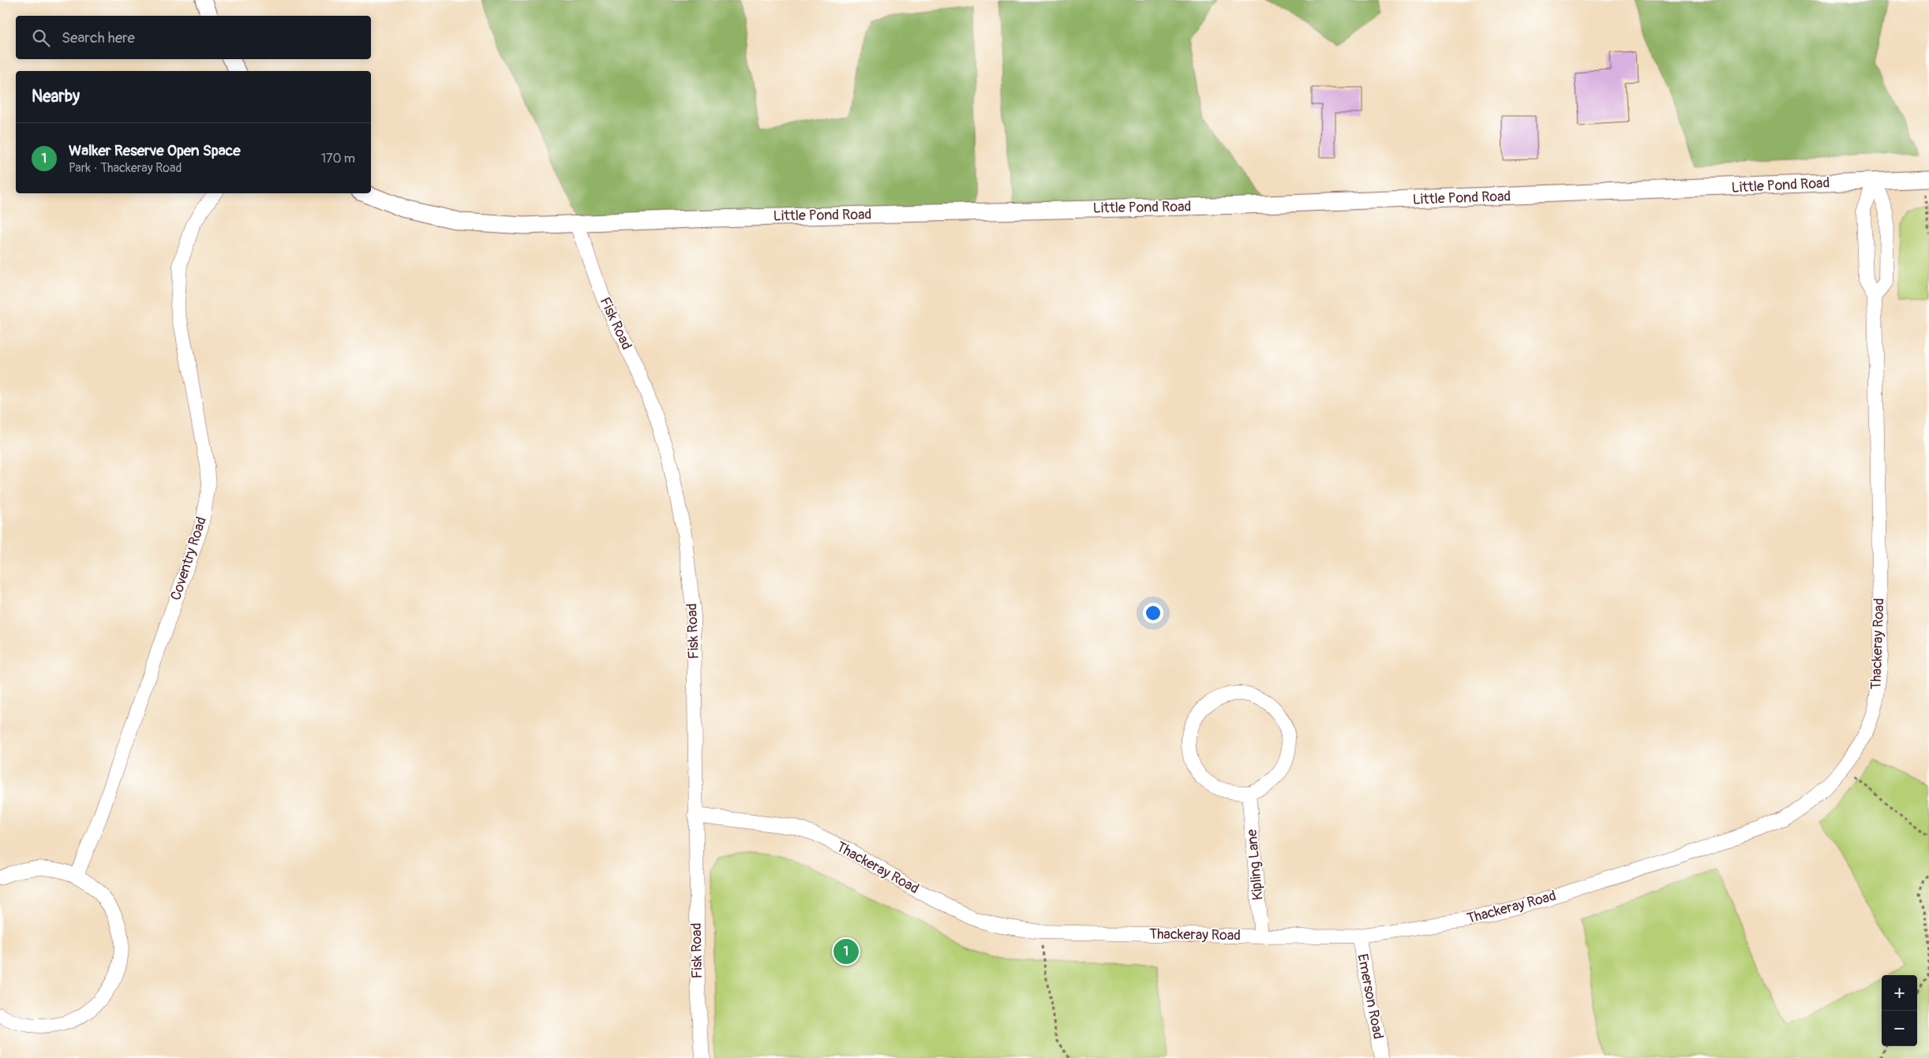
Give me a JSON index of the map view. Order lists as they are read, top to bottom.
{
  "streets": {
    "street": [
      "Little Pond Road",
      "Fisk Road",
      "Coventry Road",
      "Thackeray Road",
      "Kipling Lane",
      "Emerson Road"
    ]
  },
  "crossings": [
    ["Little Pond Road", "Fisk Road"],
    ["Little Pond Road", "Thackeray Road"],
    ["Fisk Road", "Thackeray Road"],
    ["Thackeray Road", "Kipling Lane"],
    ["Thackeray Road", "Emerson Road"]
  ],
  "page": {
    "search": "Search here",
    "heading": "Nearby",
    "list": [
      {
        "mark": "1",
        "name": "Walker Reserve Open Space",
        "note": "Park · Thackeray Road",
        "value": "170 m"
      }
    ],
    "pins": "1",
    "map_buttons": ["+", "−"]
  }
}
